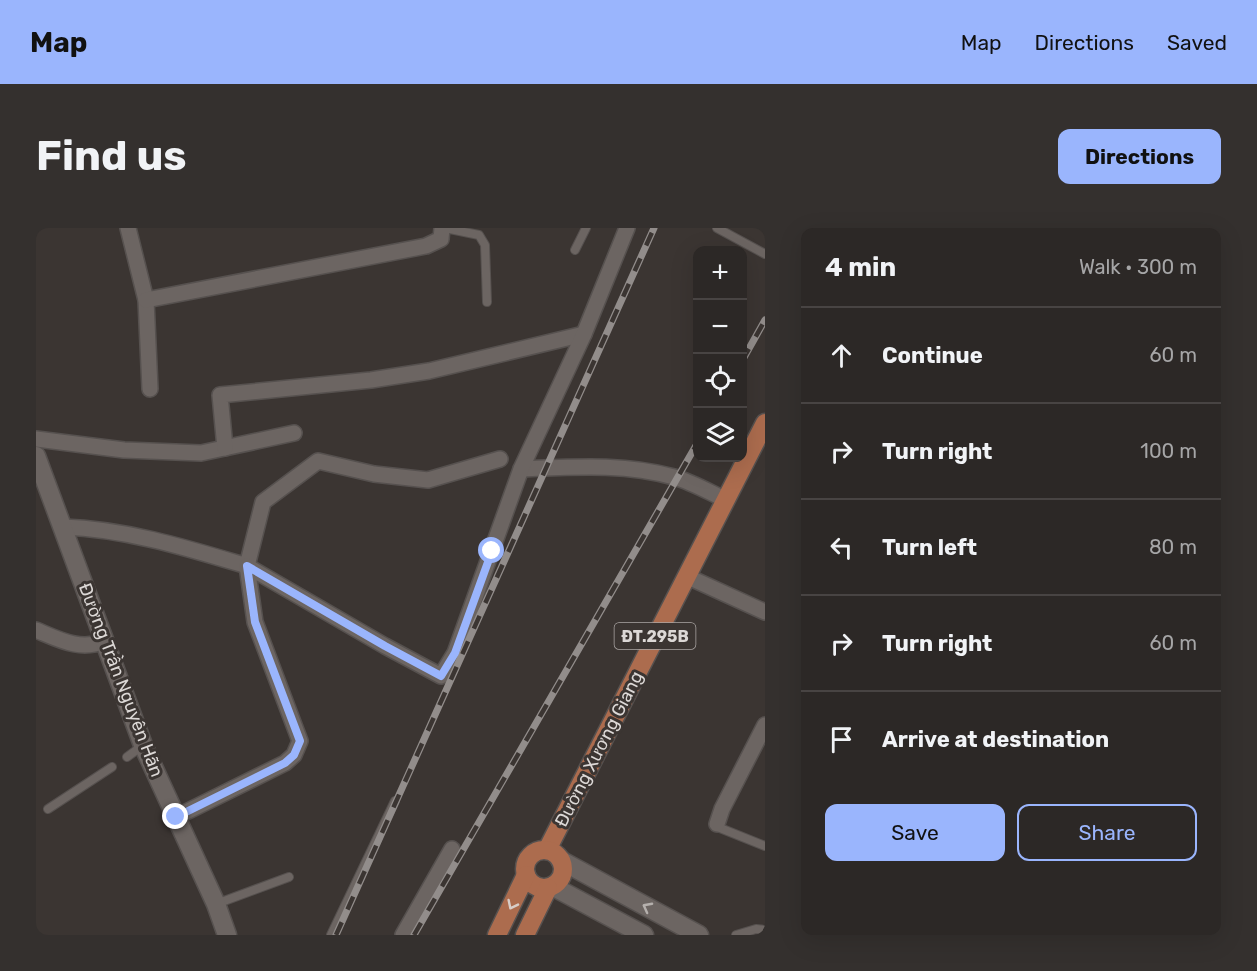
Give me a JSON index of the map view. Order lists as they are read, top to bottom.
{
  "streets": {
    "main road": ["ĐT.295B", "Đường Xương Giang"],
    "street": ["Đường Trần Nguyên Hãn"]
  },
  "crossings": [
    ["ĐT.295B", "Đường Xương Giang"]
  ],
  "page": {
    "header": "Map",
    "nav": ["Map", "Directions", "Saved"],
    "buttons": [
      "Directions",
      ["Save", "Share"]
    ],
    "title": "Find us",
    "heading": ["4 min", "Walk · 300 m"],
    "map_buttons": ["+", "−"],
    "list": [
      ["Continue", "60 m"],
      ["Turn right", "100 m"],
      ["Turn left", "80 m"],
      ["Turn right", "60 m"],
      "Arrive at destination"
    ]
  }
}
